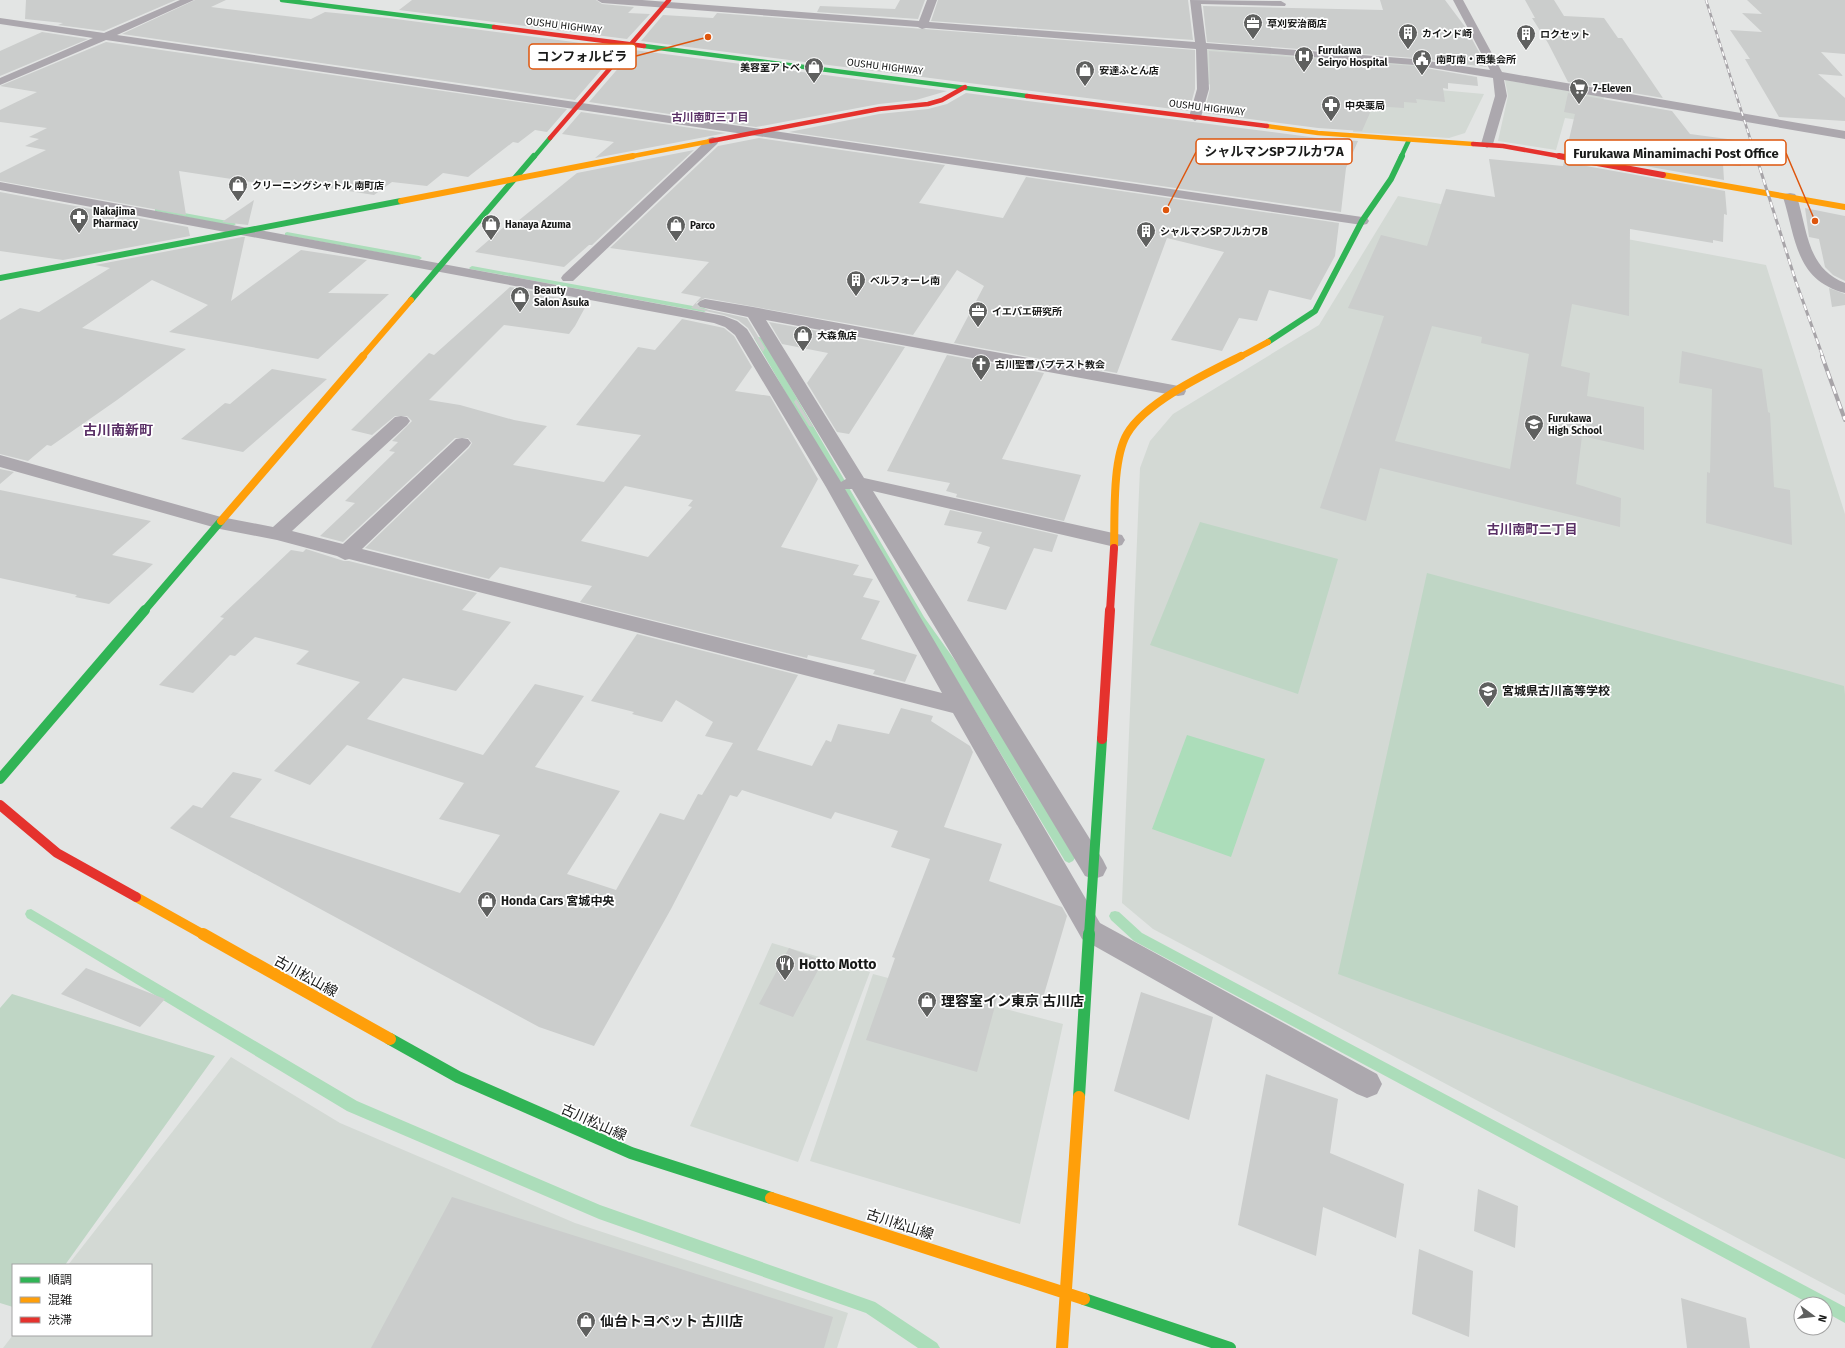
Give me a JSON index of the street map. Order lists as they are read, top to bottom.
{
  "streets": {
    "street": ["OUSHU HIGHWAY", "古川松山線"]
  },
  "districts": ["古川南町三丁目", "古川南新町", "古川南町二丁目"],
  "places": {
    "other": ["コンフォルビラ", "シャルマンSPフルカワA", "Furukawa Minamimachi Post Office"],
    "office": ["草刈安治商店", "イエバエ研究所"],
    "building": [
      "カインド崎",
      "ロクセット",
      "シャルマンSPフルカワB",
      "ベルフォーレ南"
    ],
    "hospital": ["Furukawa Seiryo Hospital"],
    "public building": ["南町南・西集会所"],
    "shop": [
      "美容室アトベ",
      "安達ふとん店",
      "クリーニングシャトル 南町店",
      "Hanaya Azuma",
      "Parco",
      "Beauty Salon Asuka",
      "大森魚店",
      "Honda Cars 宮城中央",
      "理容室イン東京 古川店",
      "仙台トヨペット 古川店"
    ],
    "supermarket": ["7-Eleven"],
    "pharmacy": ["中央薬局", "Nakajima Pharmacy"],
    "church": ["古川聖書バプテスト教会"],
    "school or university": ["Furukawa High School", "宮城県古川高等学校"],
    "restaurant": ["Hotto Motto"]
  },
  "legend": ["順調", "混雑", "渋滞"],
  "north": "right"
}
